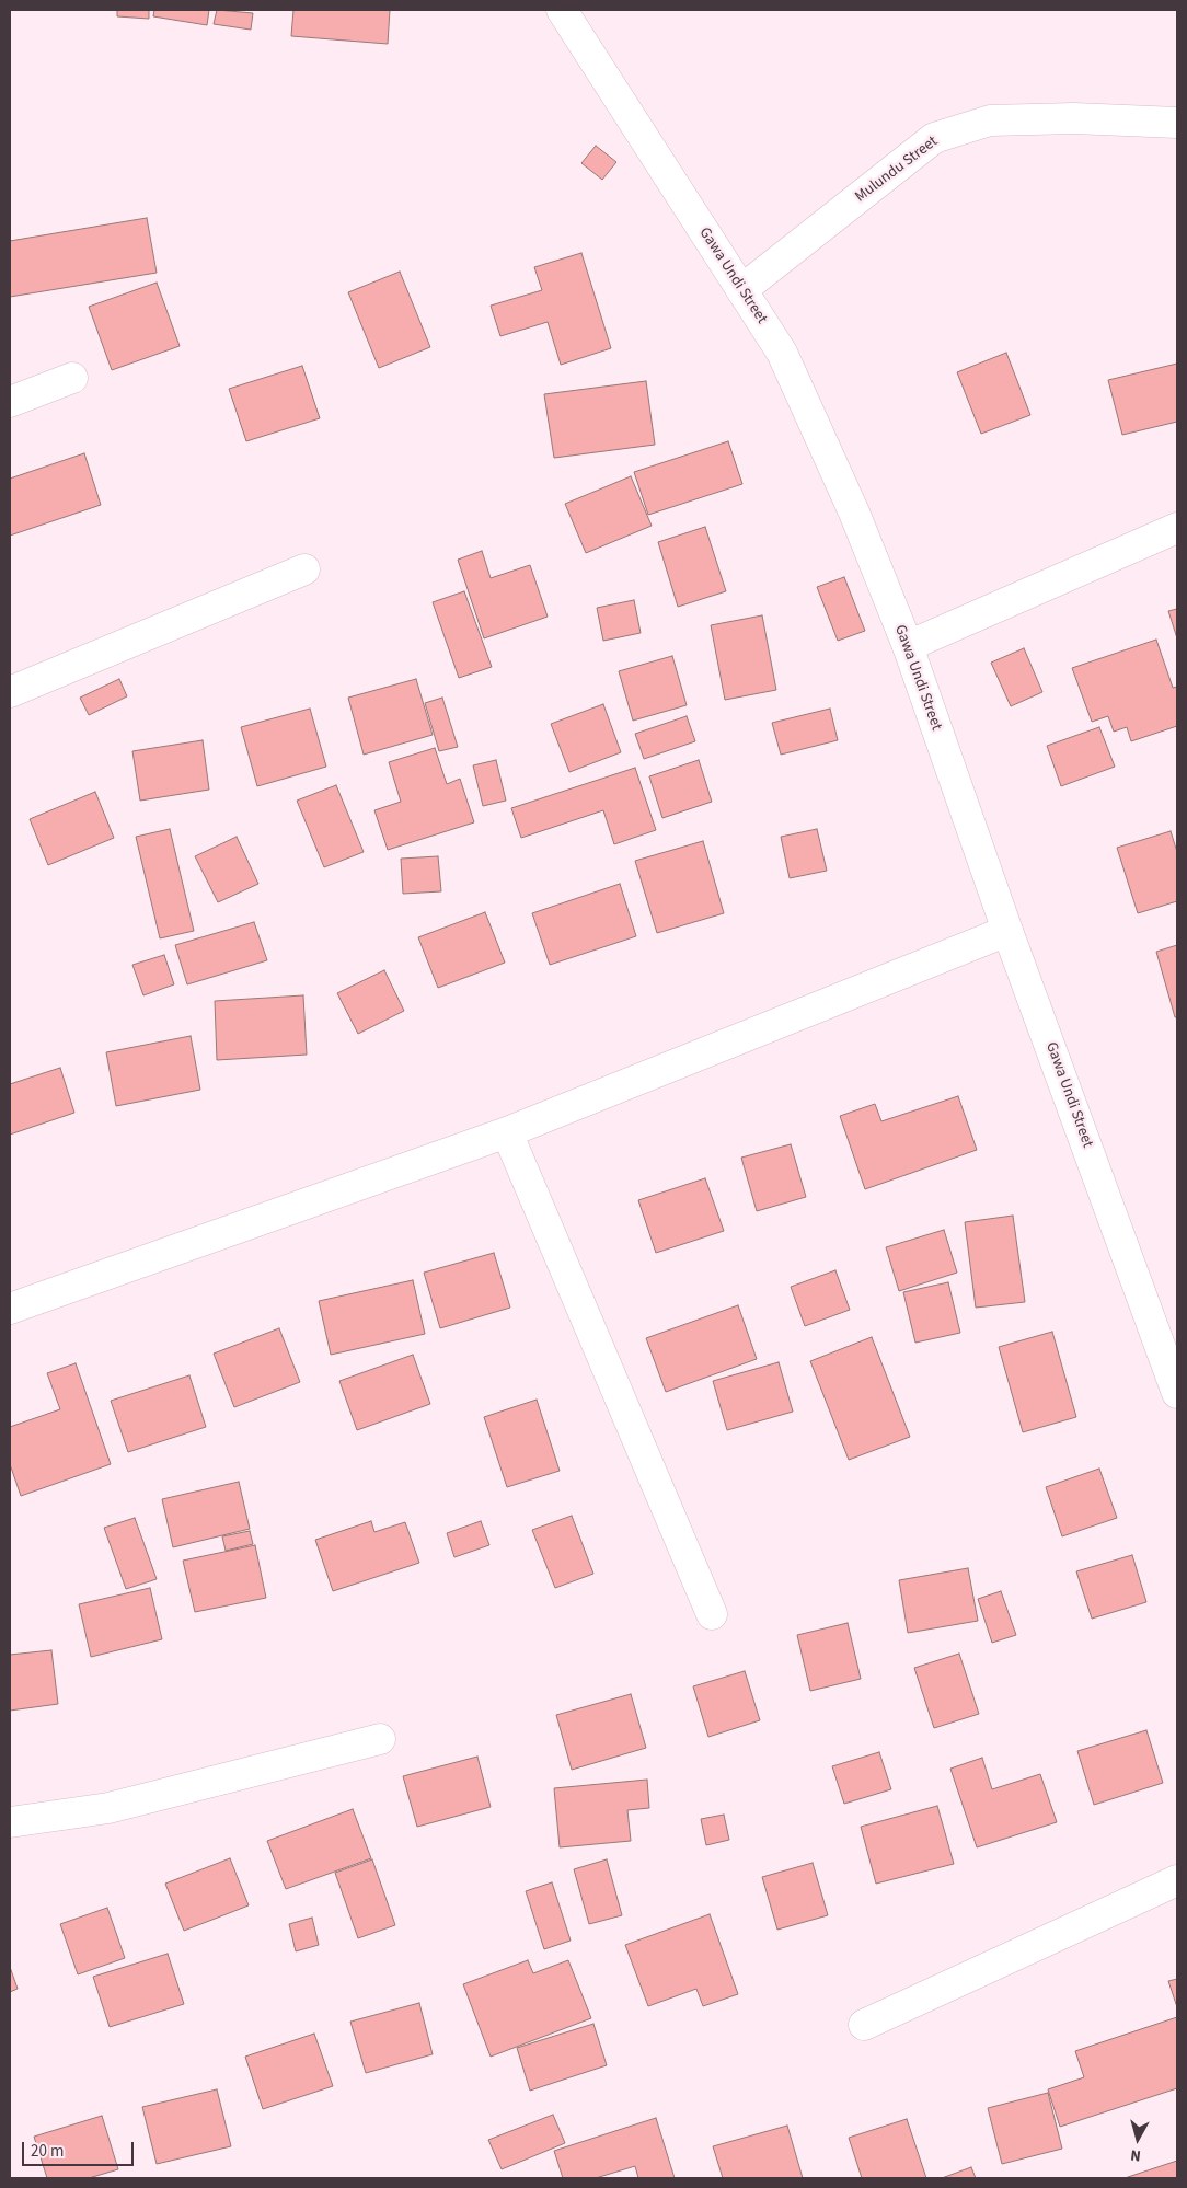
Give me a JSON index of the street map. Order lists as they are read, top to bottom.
{
  "streets": {
    "street": ["Mulundu Street", "Gawa Undi Street"]
  },
  "crossings": [
    ["Mulundu Street", "Gawa Undi Street"]
  ],
  "scale_bar": "20 m",
  "north": "bottom"
}
